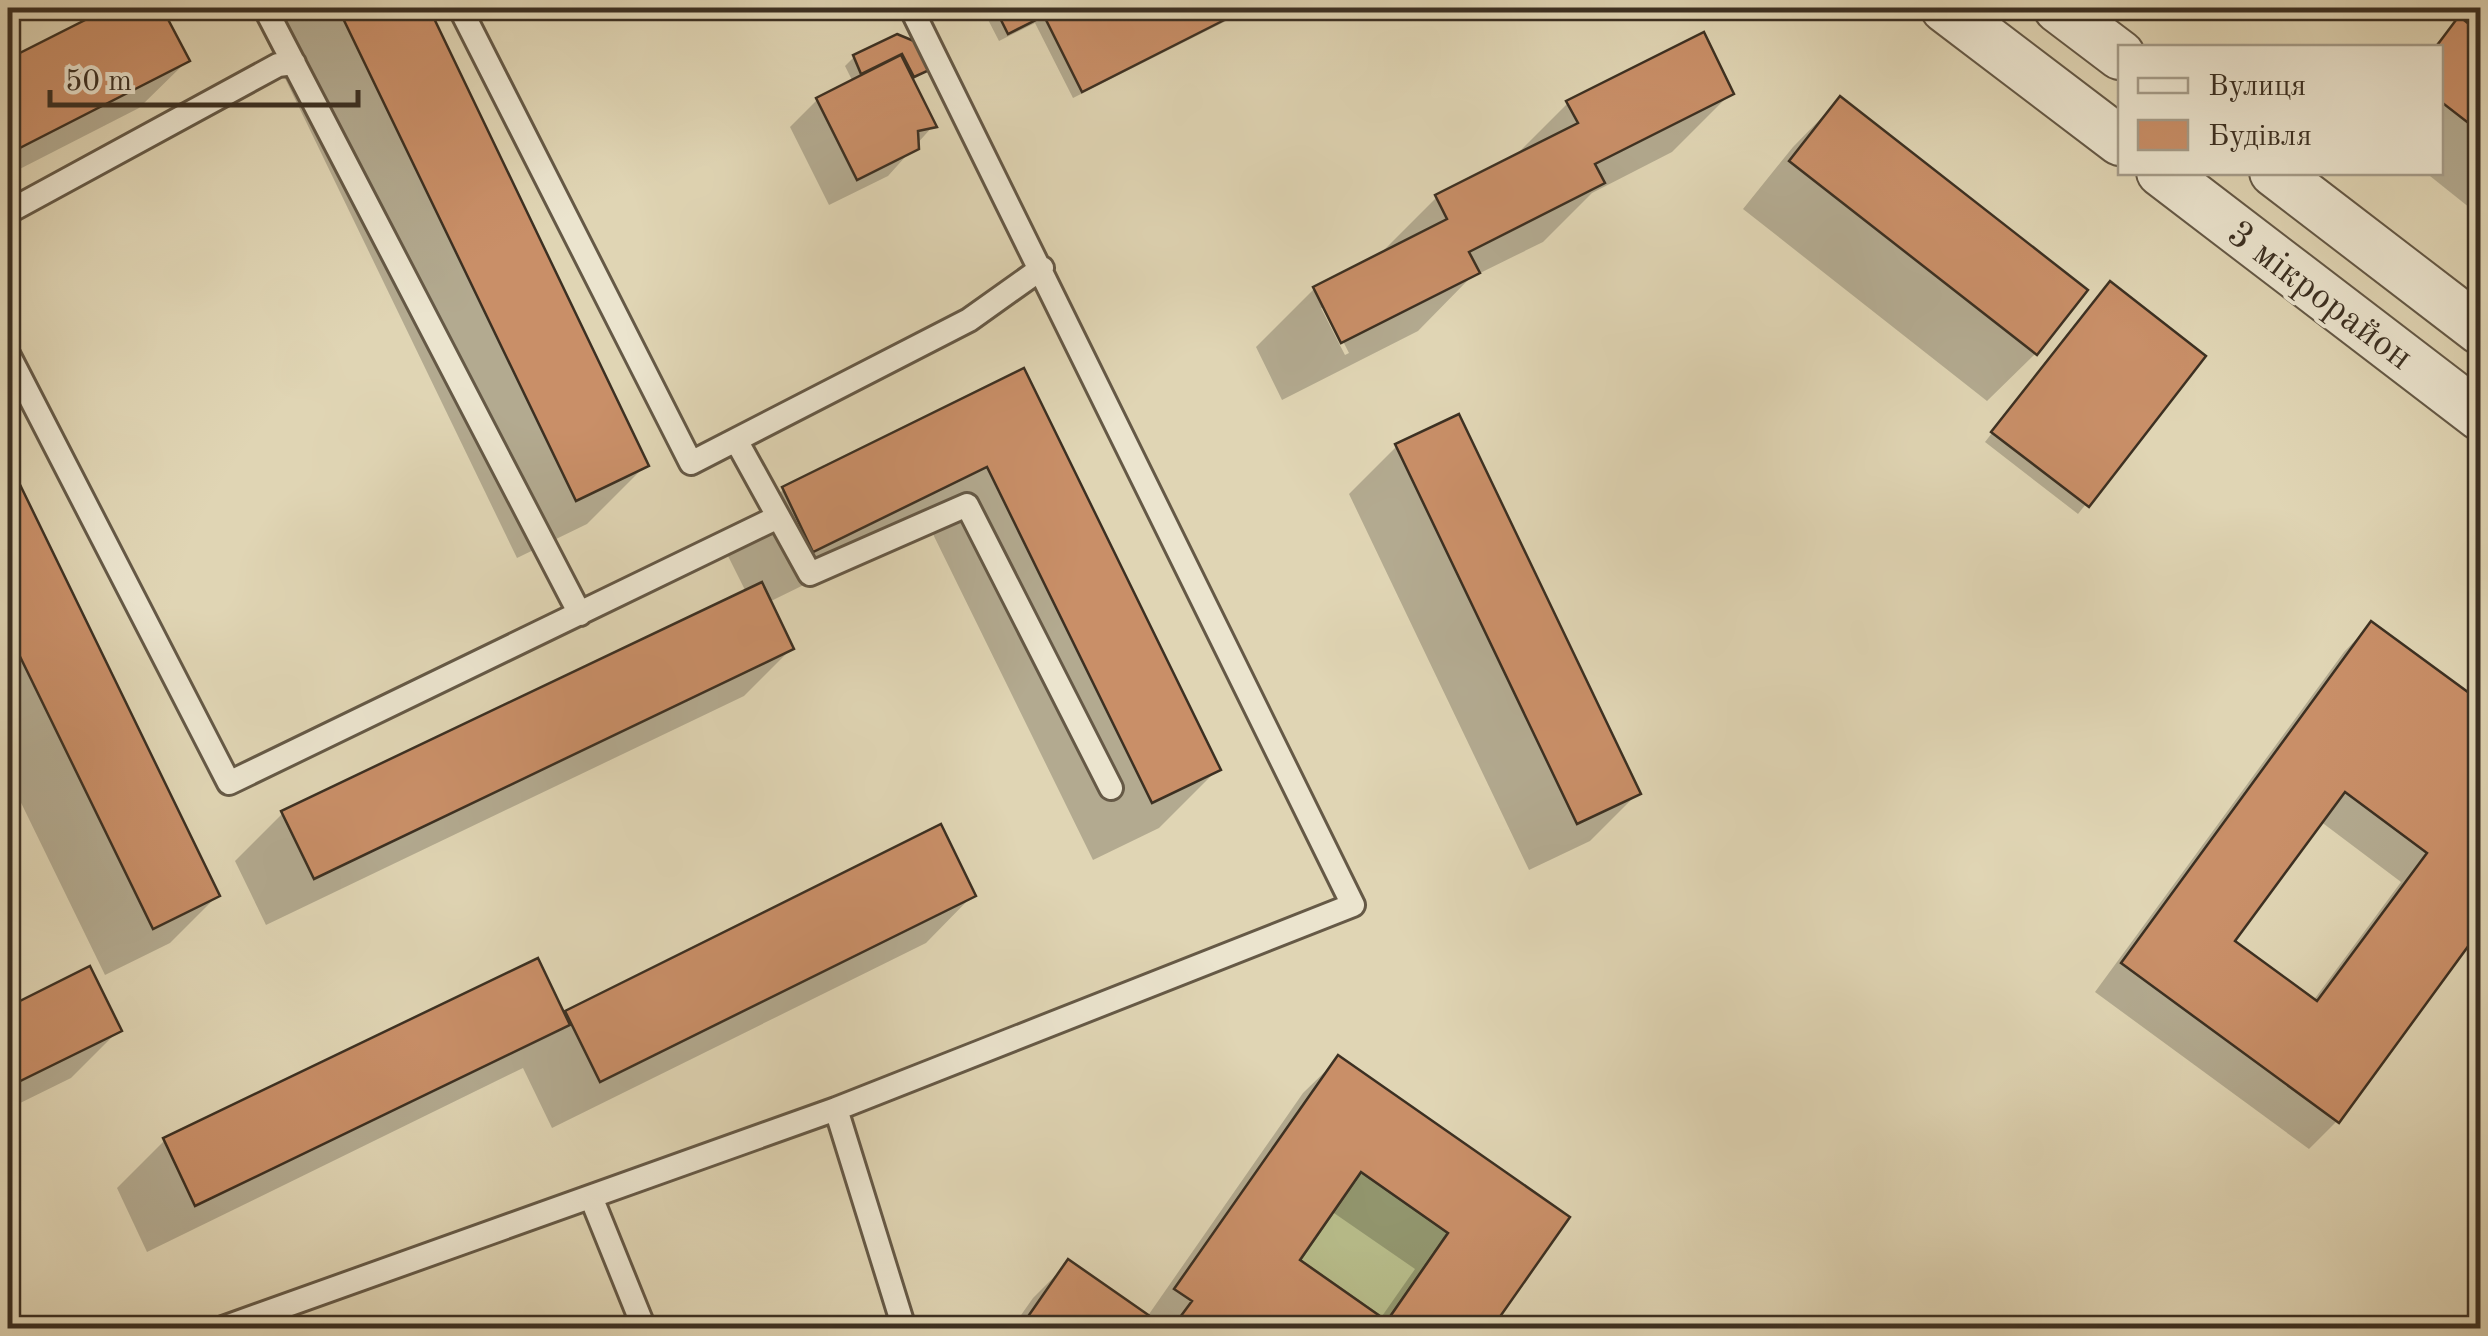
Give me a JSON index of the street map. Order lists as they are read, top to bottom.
{
  "streets": {
    "street": ["3 мікрорайон"]
  },
  "legend": ["Вулиця", "Будівля"],
  "scale_bar": "50 m"
}
